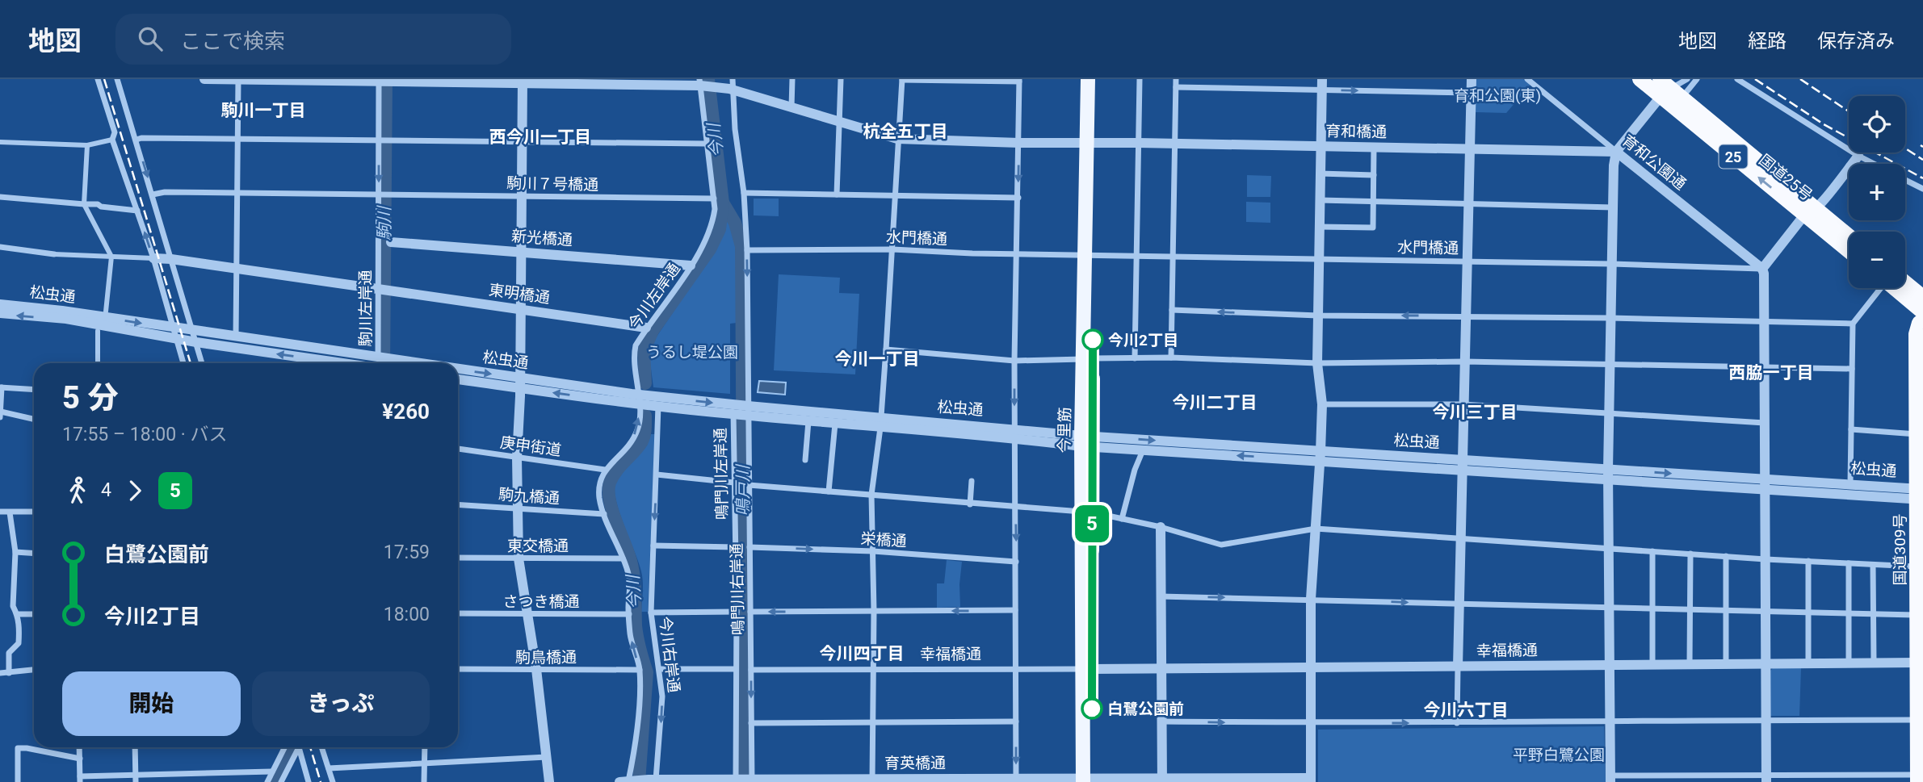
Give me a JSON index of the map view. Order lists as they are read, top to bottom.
{
  "streets": {
    "highway": ["25", "国道25号", "国道309号"],
    "main road": ["今里筋"],
    "street": [
      "育和橋通",
      "育和公園通",
      "駒川７号橋通",
      "新光橋通",
      "水門橋通",
      "東明橋通",
      "松虫通",
      "今川左岸通",
      "駒川左岸通",
      "庚申街道",
      "鳴門川左岸通",
      "駒九橋通",
      "栄橋通",
      "東交橋通",
      "鳴門川右岸通",
      "さつき橋通",
      "幸福橋通",
      "今川右岸通",
      "駒鳥橋通",
      "育英橋通"
    ]
  },
  "crossings": [
    ["育和橋通", "育和公園通"],
    ["育和橋通", "今川左岸通"],
    ["育和橋通", "今里筋"],
    ["育和公園通", "水門橋通"],
    ["駒川７号橋通", "今川左岸通"],
    ["駒川７号橋通", "駒川左岸通"],
    ["新光橋通", "今川左岸通"],
    ["新光橋通", "駒川左岸通"],
    ["水門橋通", "今里筋"],
    ["水門橋通", "鳴門川右岸通"],
    ["東明橋通", "今川左岸通"],
    ["東明橋通", "駒川左岸通"],
    ["松虫通", "今川左岸通"],
    ["松虫通", "今里筋"],
    ["松虫通", "鳴門川左岸通"],
    ["松虫通", "国道309号"],
    ["松虫通", "鳴門川右岸通"],
    ["松虫通", "今川右岸通"],
    ["今川左岸通", "庚申街道"],
    ["今里筋", "幸福橋通"],
    ["今里筋", "育英橋通"],
    ["鳴門川左岸通", "鳴門川右岸通"],
    ["鳴門川左岸通", "育英橋通"],
    ["栄橋通", "鳴門川右岸通"],
    ["国道309号", "幸福橋通"],
    ["鳴門川右岸通", "幸福橋通"],
    ["鳴門川右岸通", "育英橋通"],
    ["今川右岸通", "育英橋通"]
  ],
  "one_way": ["栄橋通", "鳴門川右岸通"],
  "districts": [
    "駒川一丁目",
    "杭全五丁目",
    "西今川一丁目",
    "今川一丁目",
    "西脇一丁目",
    "今川二丁目",
    "今川三丁目",
    "今川四丁目",
    "今川六丁目"
  ],
  "water": ["今川", "駒川", "鳴戸川"],
  "parks": ["育和公園(東)", "うるし堤公園", "平野白鷺公園"],
  "places": ["今川2丁目", "白鷺公園前"],
  "lines": ["bus line 5"],
  "page": {
    "header": "地図",
    "search": "ここで検索",
    "nav": ["地図", "経路", "保存済み"],
    "on_map": "5",
    "map_buttons": ["+", "−"],
    "heading": ["5 分", "17:55 – 18:00 · バス", "¥260"],
    "legs": ["4", "5"],
    "list": [
      {
        "name": "白鷺公園前",
        "value": "17:59"
      },
      {
        "name": "今川2丁目",
        "value": "18:00"
      }
    ],
    "buttons": ["開始", "きっぷ"]
  }
}
